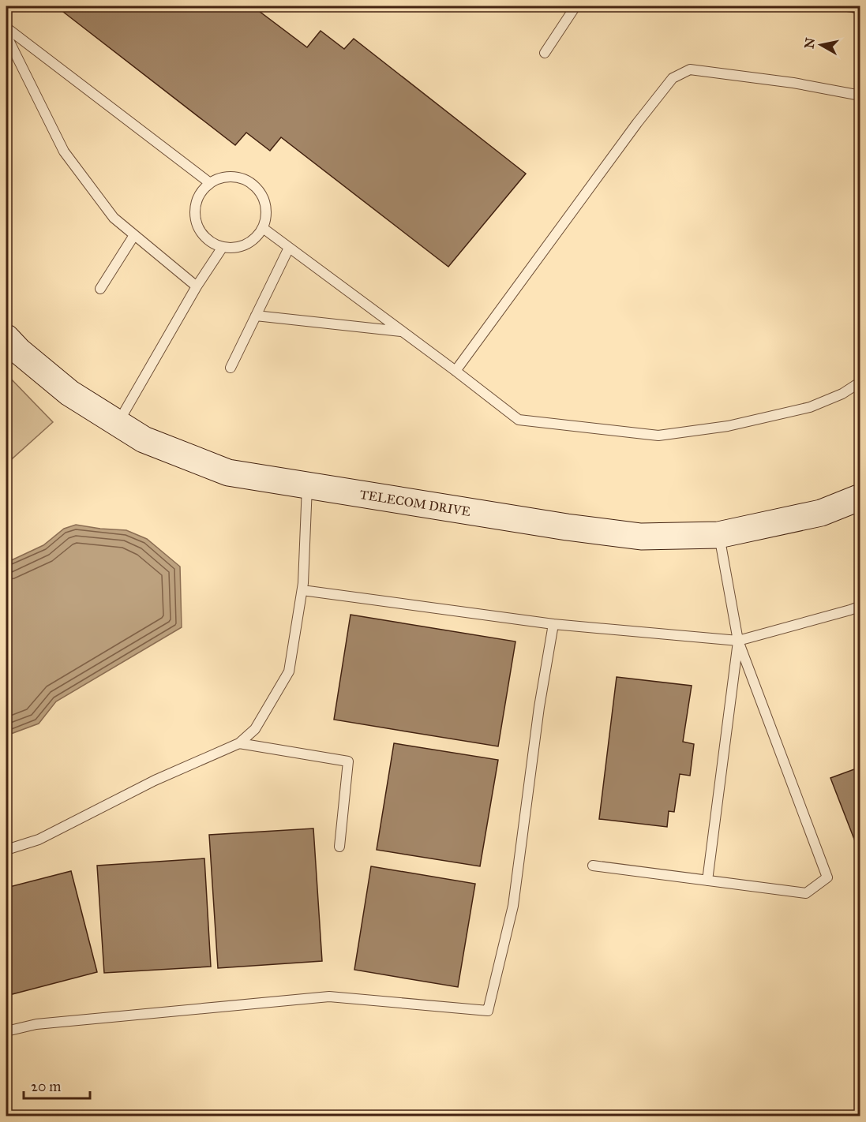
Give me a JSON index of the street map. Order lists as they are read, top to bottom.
{
  "streets": {
    "street": ["TELECOM DRIVE"]
  },
  "scale_bar": "20 m",
  "north": "left"
}
